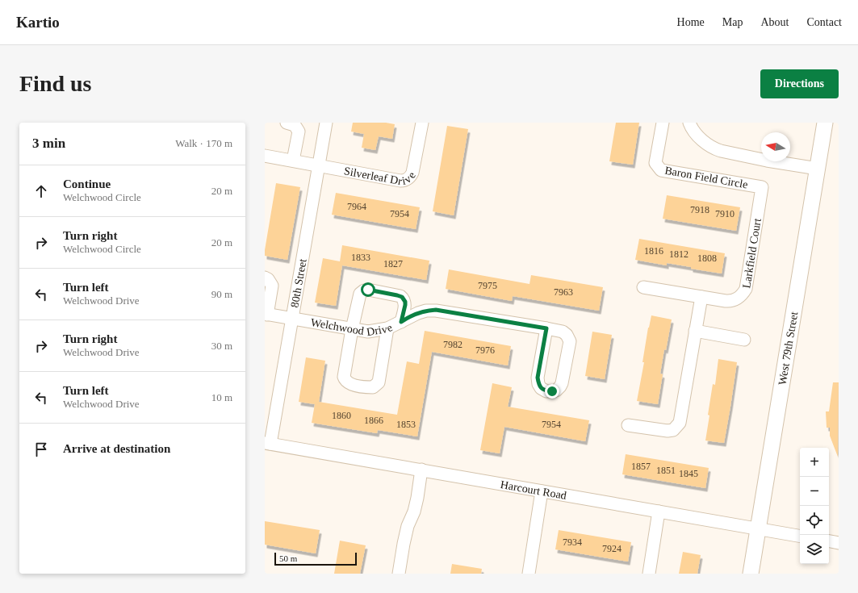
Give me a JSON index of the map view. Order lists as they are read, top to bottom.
{
  "streets": {
    "main road": ["West 79th Street"],
    "street": [
      "Silverleaf Drive",
      "Baron Field Circle",
      "Larkfield Court",
      "80th Street",
      "Welchwood Drive",
      "Harcourt Road"
    ]
  },
  "crossings": [
    ["Silverleaf Drive", "80th Street"],
    ["Baron Field Circle", "Larkfield Court"],
    ["80th Street", "Welchwood Drive"],
    ["80th Street", "Harcourt Road"],
    ["West 79th Street", "Harcourt Road"]
  ],
  "house_numbers": [
    "7964",
    "7918",
    "7954",
    "7910",
    "1816",
    "1812",
    "1833",
    "1808",
    "1827",
    "7975",
    "7963",
    "7982",
    "7976",
    "1860",
    "1866",
    "1853",
    "7954",
    "1857",
    "1851",
    "1845",
    "7934",
    "7924"
  ],
  "scale_bar": "50 m",
  "north": "left",
  "page": {
    "header": "Kartio",
    "nav": [
      "Home",
      "Map",
      "About",
      "Contact"
    ],
    "buttons": "Directions",
    "title": "Find us",
    "heading": ["3 min", "Walk · 170 m"],
    "list": [
      ["Continue", "Welchwood Circle", "20 m"],
      ["Turn right", "Welchwood Circle", "20 m"],
      ["Turn left", "Welchwood Drive", "90 m"],
      ["Turn right", "Welchwood Drive", "30 m"],
      ["Turn left", "Welchwood Drive", "10 m"],
      "Arrive at destination"
    ],
    "map_buttons": ["+", "−"],
    "scale": "50 m"
  }
}
